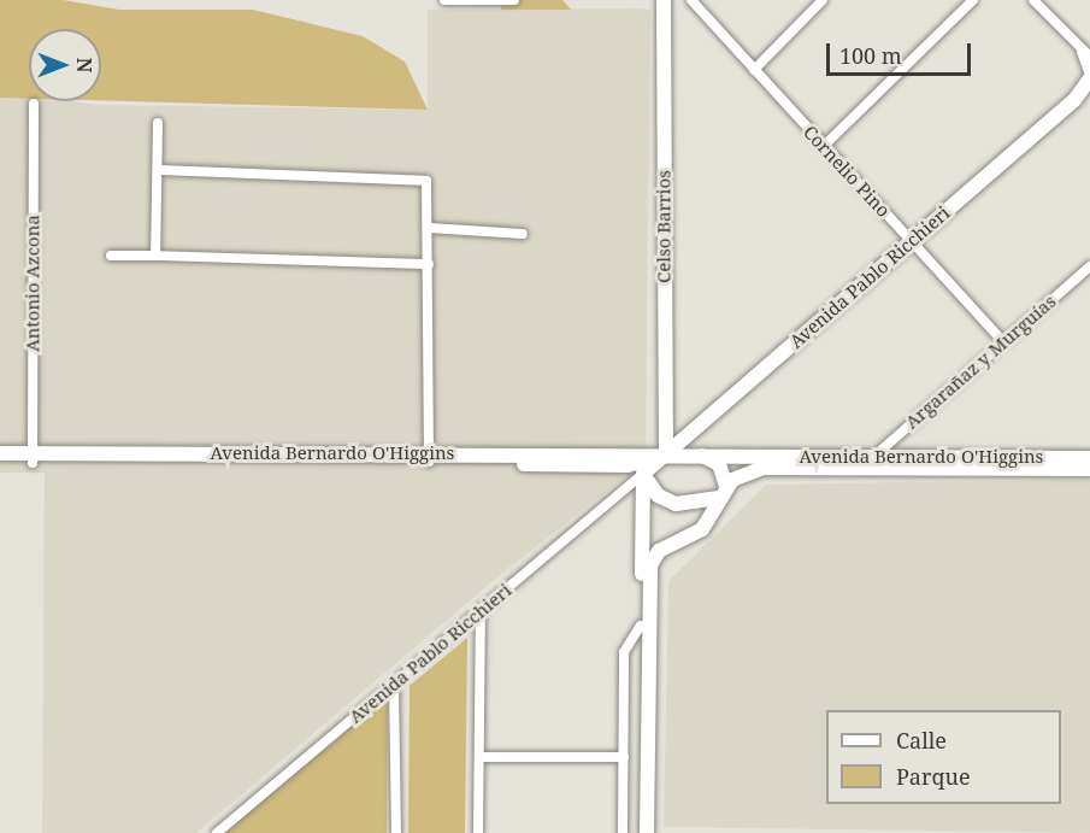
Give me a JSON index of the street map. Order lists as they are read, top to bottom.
{
  "streets": {
    "main road": ["Celso Barrios", "Avenida Pablo Ricchieri", "Avenida Bernardo O'Higgins"],
    "street": ["Cornelio Pino", "Antonio Azcona", "Argarañaz y Murguías"]
  },
  "crossings": [
    ["Cornelio Pino", "Avenida Pablo Ricchieri"],
    ["Cornelio Pino", "Argarañaz y Murguías"],
    ["Celso Barrios", "Avenida Pablo Ricchieri"],
    ["Celso Barrios", "Avenida Bernardo O'Higgins"],
    ["Avenida Pablo Ricchieri", "Avenida Bernardo O'Higgins"],
    ["Antonio Azcona", "Avenida Bernardo O'Higgins"],
    ["Argarañaz y Murguías", "Avenida Bernardo O'Higgins"]
  ],
  "legend": ["Calle", "Parque"],
  "scale_bar": "100 m",
  "north": "right"
}
